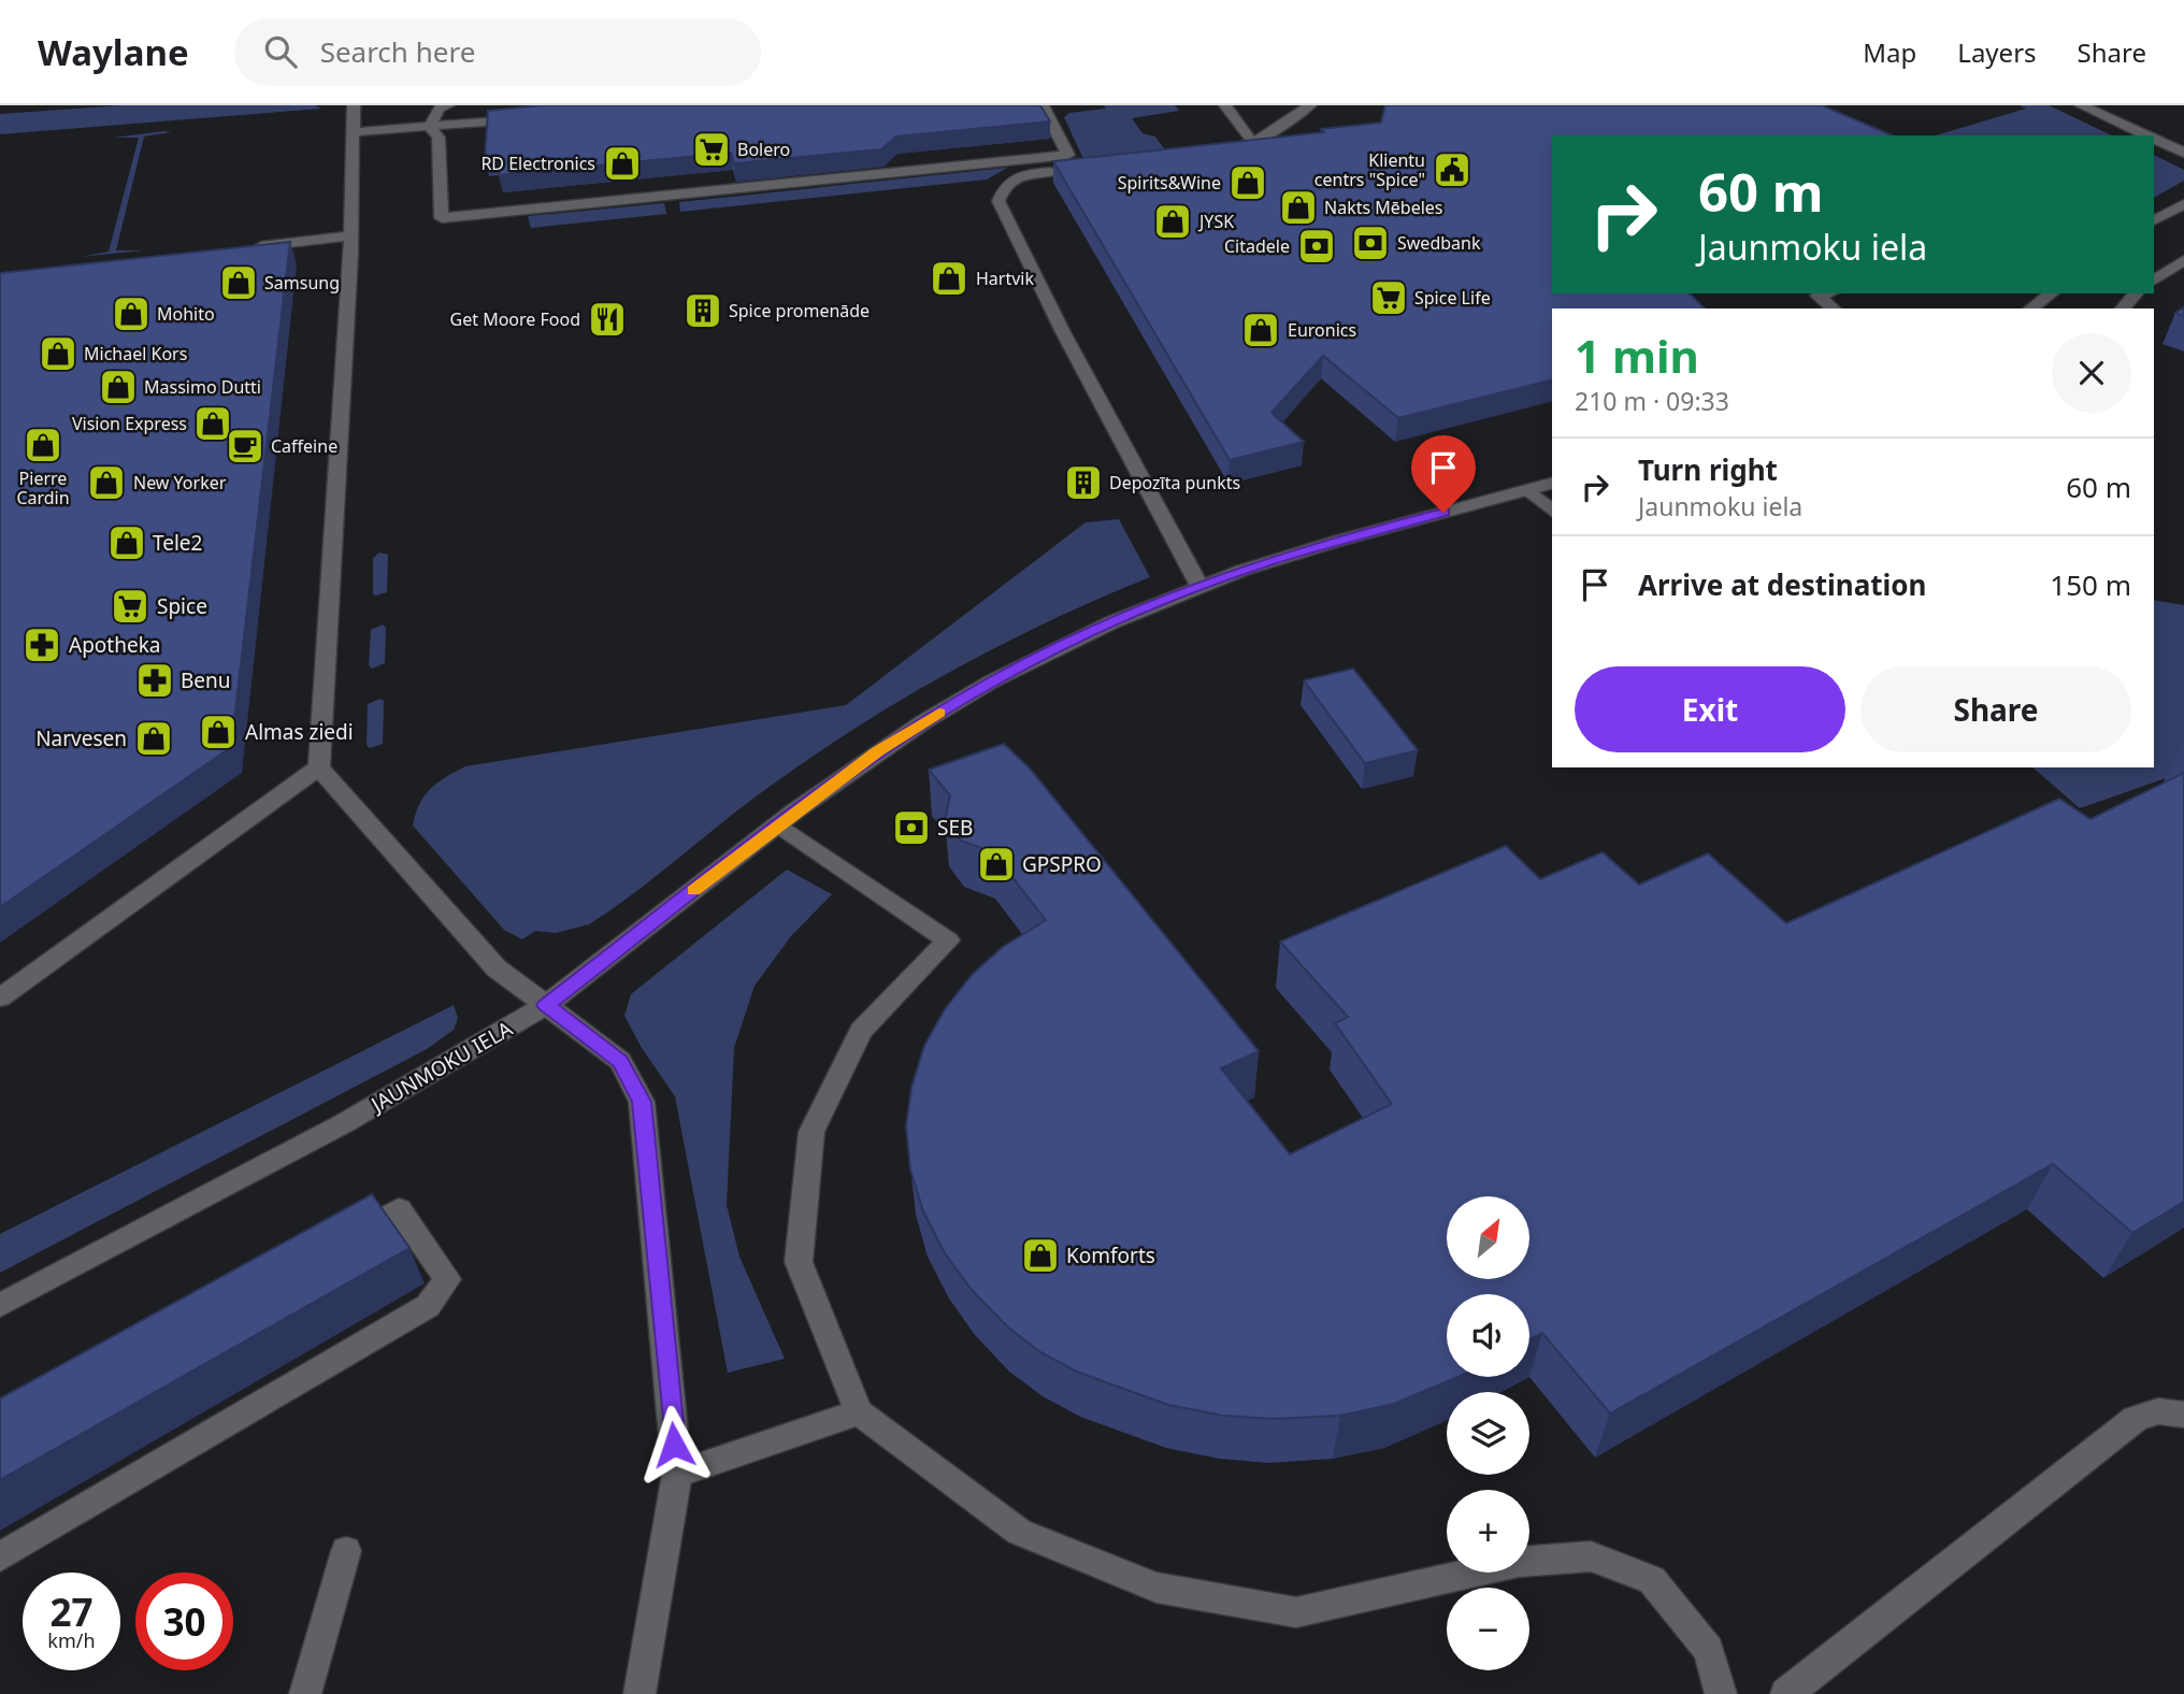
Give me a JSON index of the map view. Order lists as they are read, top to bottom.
{
  "streets": {
    "street": ["JAUNMOKU IELA"]
  },
  "places": {
    "supermarket": ["Bolero", "Spice Life", "Spice"],
    "shop": [
      "RD Electronics",
      "Spirits&Wine",
      "Nakts Mēbeles",
      "JYSK",
      "Hartvik",
      "Samsung",
      "Mohito",
      "Euronics",
      "Michael Kors",
      "Massimo Dutti",
      "Vision Express",
      "Pierre Cardin",
      "New Yorker",
      "Tele2",
      "Almas ziedi",
      "Narvesen",
      "GPSPRO",
      "Komforts"
    ],
    "public building": ["Klientu centrs \"Spice\""],
    "bank": ["Swedbank", "Citadele", "SEB"],
    "building": ["Spice promenāde", "Depozīta punkts"],
    "restaurant": ["Get Moore Food"],
    "cafe": ["Caffeine"],
    "pharmacy": ["Apotheka", "Benu"]
  },
  "north": "top right",
  "page": {
    "header": "Waylane",
    "search": "Search here",
    "nav": ["Map", "Layers", "Share"],
    "turn": ["60 m", "Jaunmoku iela"],
    "heading": ["1 min", "210 m · 09:33"],
    "list": [
      {
        "name": "Turn right",
        "note": "Jaunmoku iela",
        "value": "60 m"
      },
      {
        "name": "Arrive at destination",
        "value": "150 m"
      }
    ],
    "buttons": ["Exit", "Share"],
    "map_buttons": ["+", "−"],
    "speed": "27 km/h",
    "limit": "30"
  }
}
